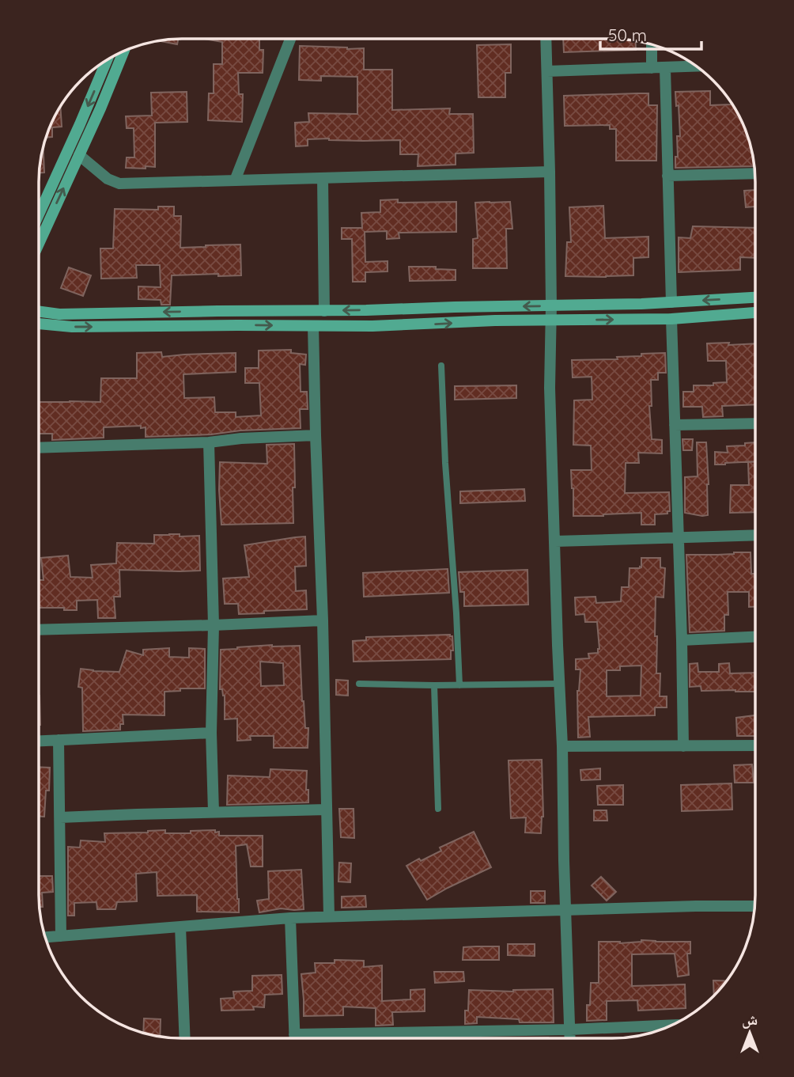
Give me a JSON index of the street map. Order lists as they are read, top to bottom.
{
  "scale_bar": "50 m",
  "north": "top"
}
